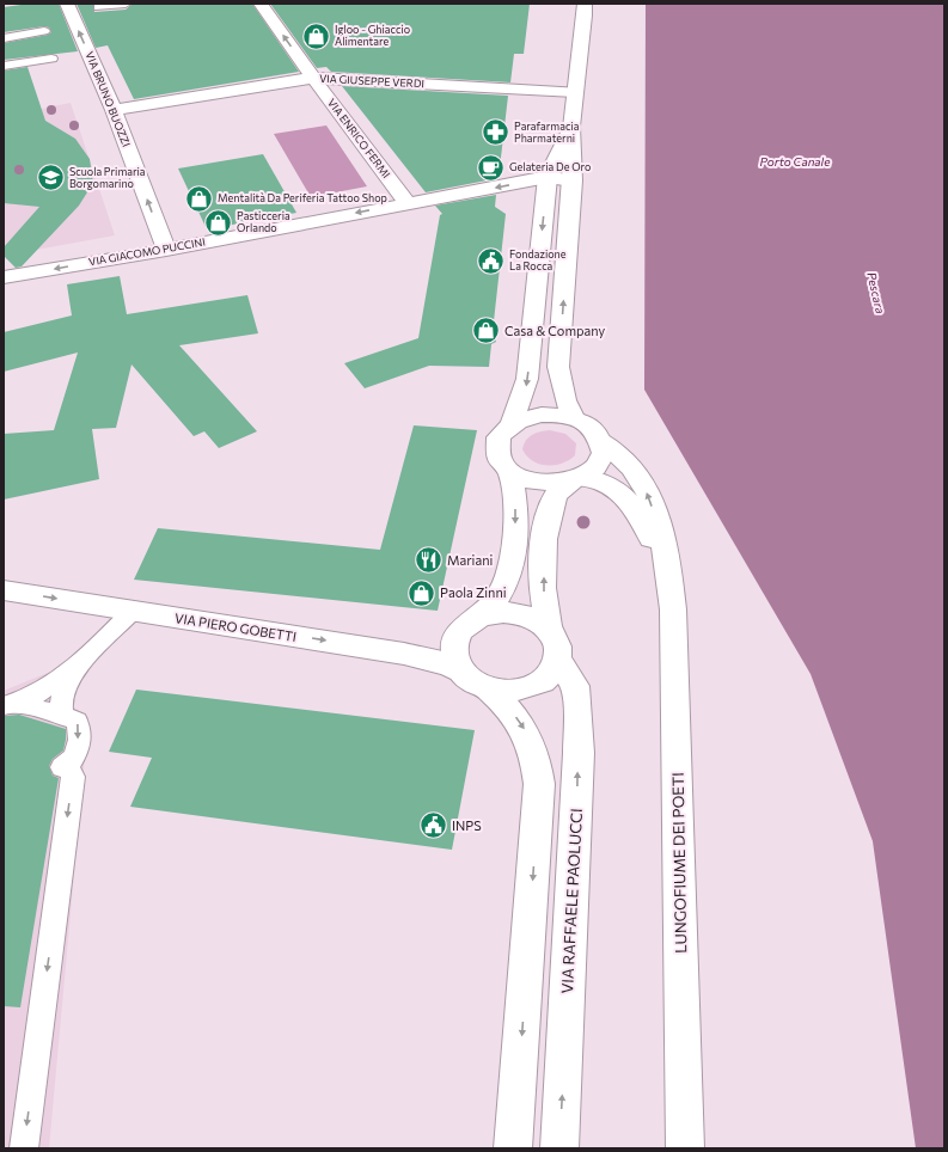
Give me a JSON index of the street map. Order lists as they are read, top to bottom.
{
  "streets": {
    "street": [
      "VIA GIUSEPPE VERDI",
      "VIA BRUNO BUOZZI",
      "VIA ENRICO FERMI",
      "VIA GIACOMO PUCCINI",
      "VIA PIERO GOBETTI",
      "LUNGOFIUME DEI POETI",
      "VIA RAFFAELE PAOLUCCI"
    ]
  },
  "crossings": [
    ["VIA GIUSEPPE VERDI", "VIA BRUNO BUOZZI"],
    ["VIA GIUSEPPE VERDI", "VIA ENRICO FERMI"],
    ["VIA BRUNO BUOZZI", "VIA GIACOMO PUCCINI"],
    ["VIA ENRICO FERMI", "VIA GIACOMO PUCCINI"],
    ["VIA PIERO GOBETTI", "VIA RAFFAELE PAOLUCCI"],
    ["LUNGOFIUME DEI POETI", "VIA RAFFAELE PAOLUCCI"]
  ],
  "one_way": [
    "VIA BRUNO BUOZZI",
    "VIA ENRICO FERMI",
    "VIA GIACOMO PUCCINI",
    "VIA PIERO GOBETTI"
  ],
  "water": ["Porto Canale", "Pescara"],
  "places": {
    "shop": [
      "Igloo - Ghiaccio Alimentare",
      "Mentalità Da Periferia Tattoo Shop",
      "Pasticceria Orlando",
      "Casa & Company",
      "Paola Zinni"
    ],
    "pharmacy": ["Parafarmacia Pharmaterni"],
    "cafe": ["Gelateria De Oro"],
    "school or university": ["Scuola Primaria Borgomarino"],
    "public building": ["Fondazione La Rocca", "INPS"],
    "restaurant": ["Mariani"]
  }
}
